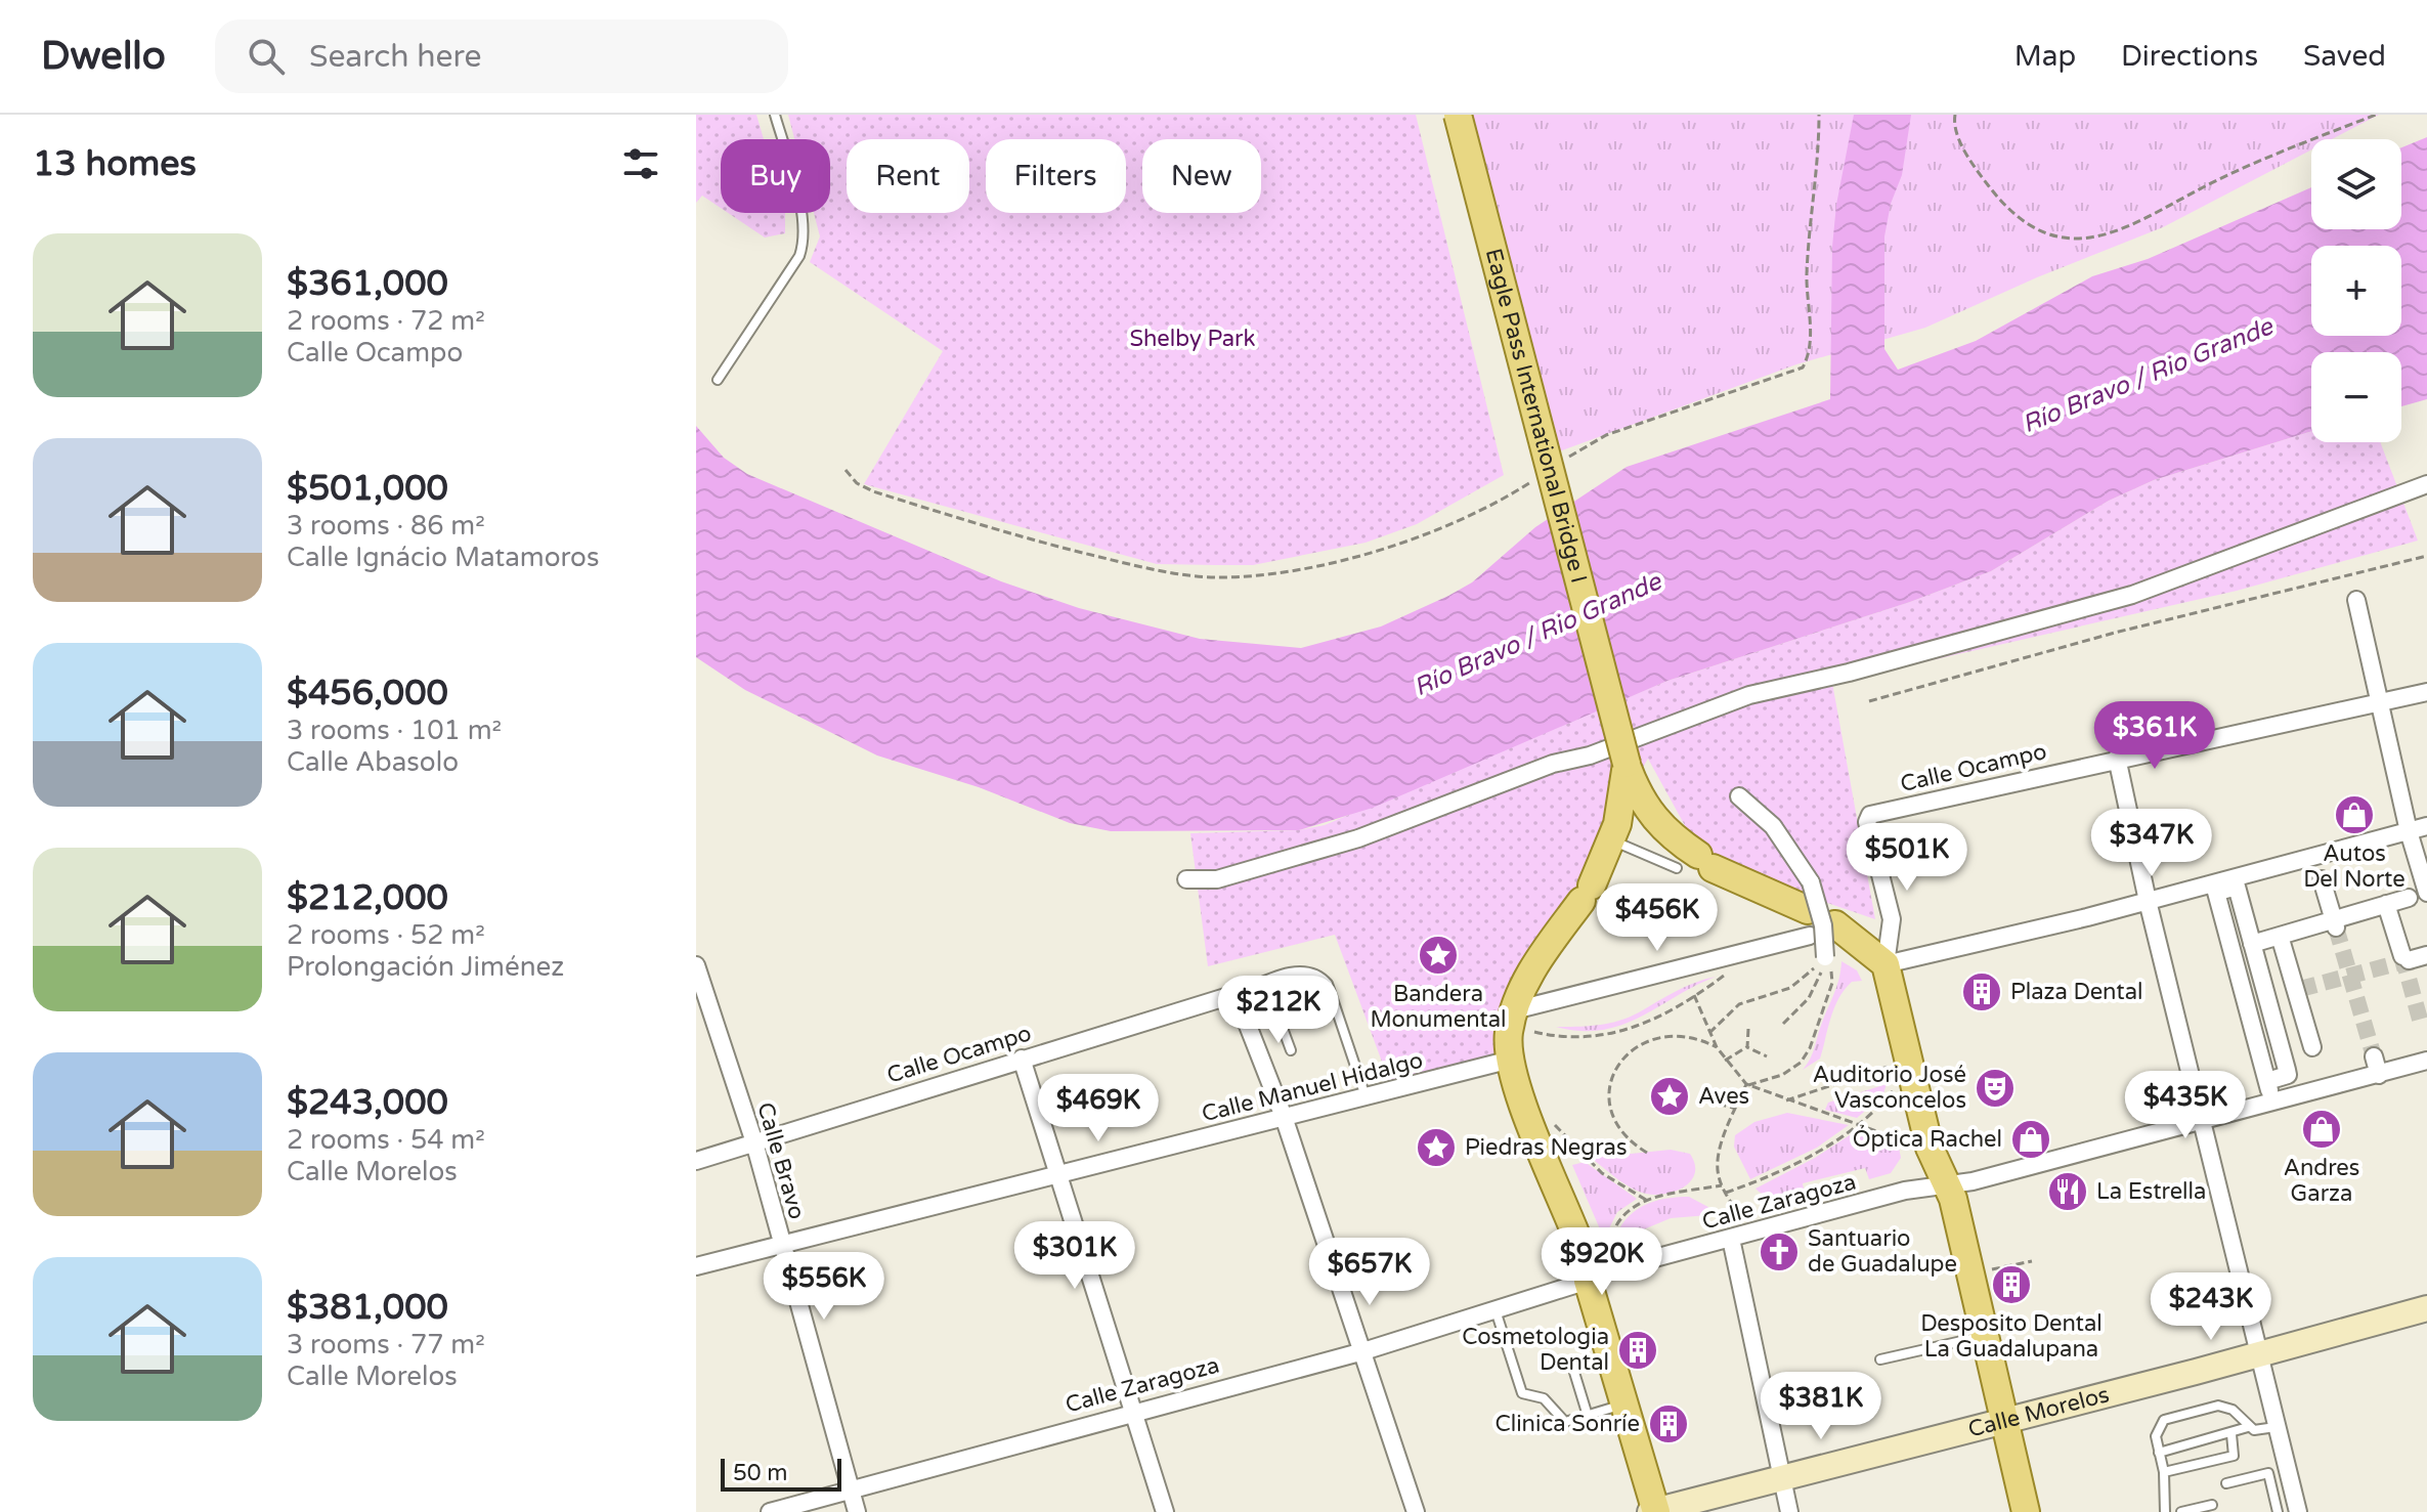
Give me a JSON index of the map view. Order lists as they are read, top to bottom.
{
  "streets": {
    "main road": ["Eagle Pass International Bridge I"],
    "street": [
      "Calle Ocampo",
      "Calle Manuel Hidalgo",
      "Calle Bravo",
      "Calle Zaragoza",
      "Calle Morelos"
    ]
  },
  "crossings": [
    ["Calle Ocampo", "Calle Bravo"],
    ["Calle Manuel Hidalgo", "Calle Bravo"],
    ["Calle Bravo", "Calle Zaragoza"]
  ],
  "water": ["Río Bravo / Rio Grande"],
  "parks": ["Shelby Park"],
  "places": {
    "shop": ["Autos Del Norte", "Andres Garza", "Óptica Rachel"],
    "place": ["Bandera Monumental", "Aves", "Piedras Negras"],
    "building": [
      "Plaza Dental",
      "Desposito Dental La Guadalupana",
      "Cosmetologia Dental",
      "Clinica Sonríe"
    ],
    "theatre": ["Auditorio José Vasconcelos"],
    "restaurant": ["La Estrella"],
    "church": ["Santuario de Guadalupe"]
  },
  "scale_bar": "50 m",
  "page": {
    "header": "Dwello",
    "search": "Search here",
    "nav": ["Map", "Directions", "Saved"],
    "heading": "13 homes",
    "map_buttons": ["+", "−"],
    "chip": [
      "Buy",
      "Rent",
      "Filters",
      "New"
    ],
    "list": [
      {
        "name": "$361,000",
        "note": "2 rooms · 72 m² · Calle Ocampo"
      },
      {
        "name": "$501,000",
        "note": "3 rooms · 86 m² · Calle Ignácio Matamoros"
      },
      {
        "name": "$456,000",
        "note": "3 rooms · 101 m² · Calle Abasolo"
      },
      {
        "name": "$212,000",
        "note": "2 rooms · 52 m² · Prolongación Jiménez"
      },
      {
        "name": "$243,000",
        "note": "2 rooms · 54 m² · Calle Morelos"
      },
      {
        "name": "$381,000",
        "note": "3 rooms · 77 m² · Calle Morelos"
      }
    ],
    "price": [
      "$361K",
      "$347K",
      "$501K",
      "$456K",
      "$212K",
      "$435K",
      "$469K",
      "$301K",
      "$920K",
      "$657K",
      "$556K",
      "$243K",
      "$381K"
    ],
    "scale": "50 m"
  }
}
